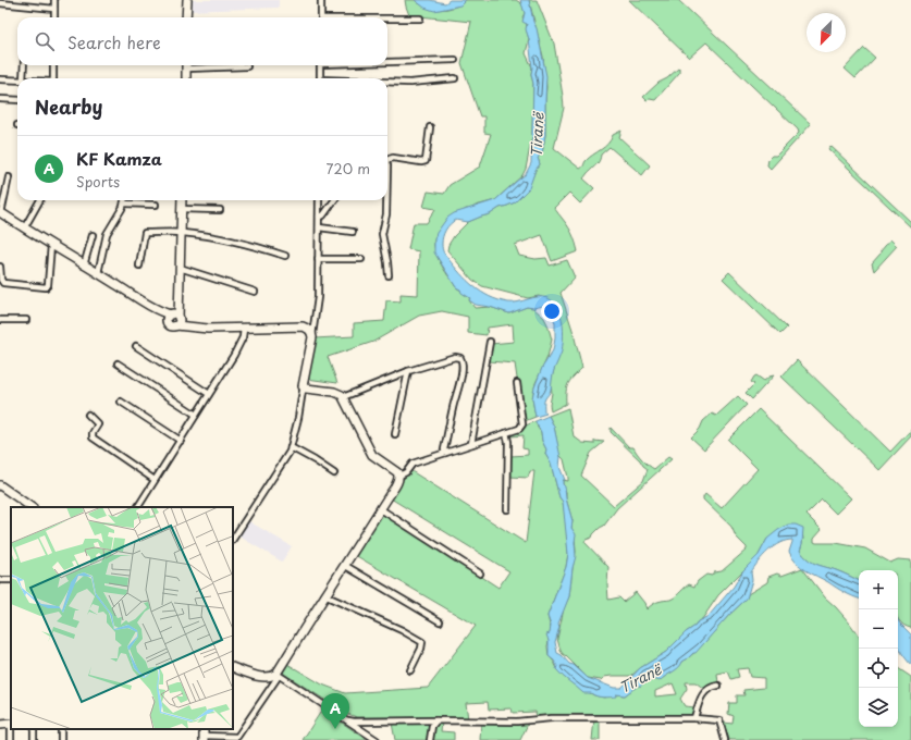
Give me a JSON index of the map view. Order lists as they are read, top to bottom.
{
  "water": ["Tiranë"],
  "north": "bottom left",
  "page": {
    "search": "Search here",
    "heading": "Nearby",
    "list": [
      {
        "mark": "A",
        "name": "KF Kamza",
        "note": "Sports",
        "value": "720 m"
      }
    ],
    "map_buttons": ["+", "−"],
    "pins": "A"
  }
}
